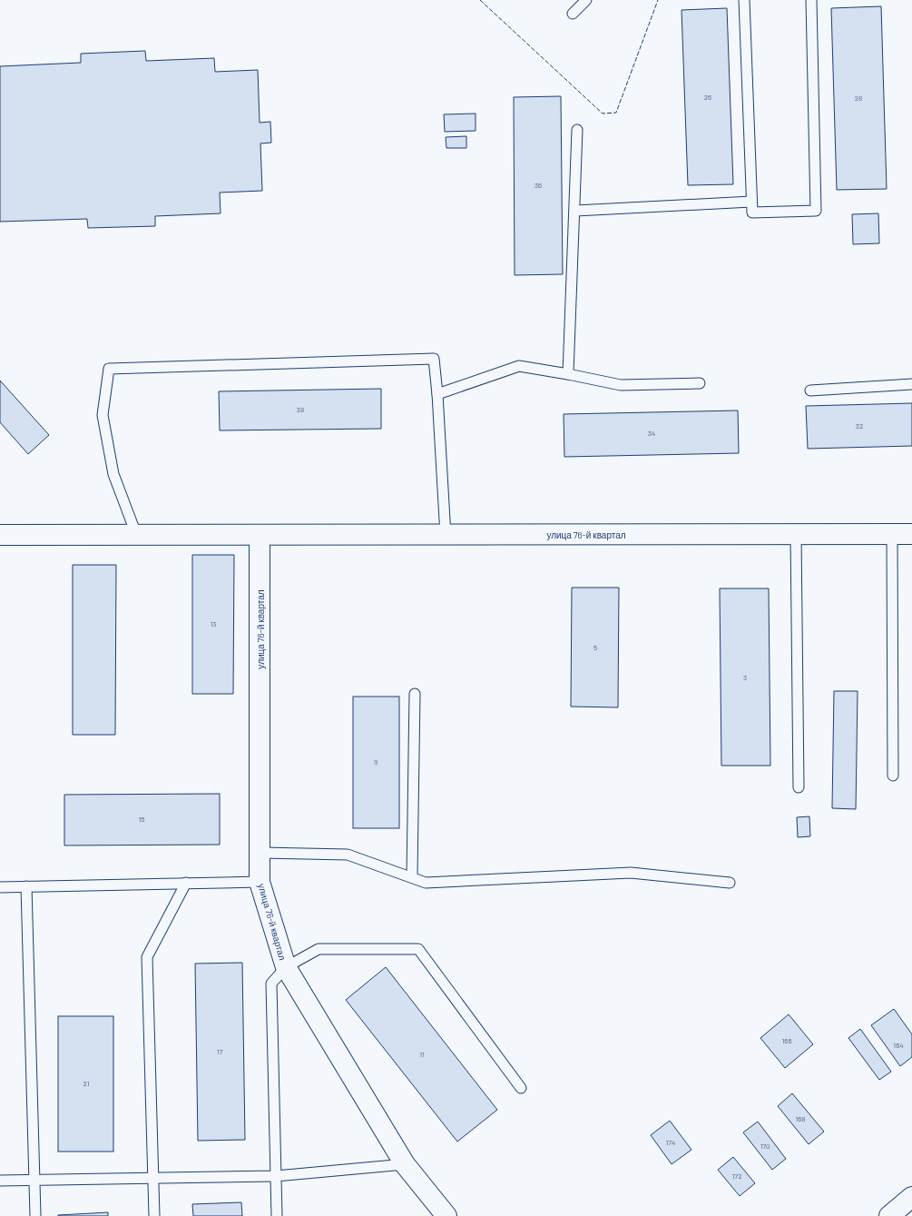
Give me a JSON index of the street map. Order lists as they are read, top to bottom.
{
  "streets": {
    "street": ["улица 76-й квартал"]
  },
  "house_numbers": [
    "26",
    "28",
    "36",
    "38",
    "32",
    "34",
    "13",
    "5",
    "3",
    "9",
    "15",
    "166",
    "164",
    "17",
    "11",
    "21",
    "168",
    "174",
    "170",
    "172"
  ]
}
